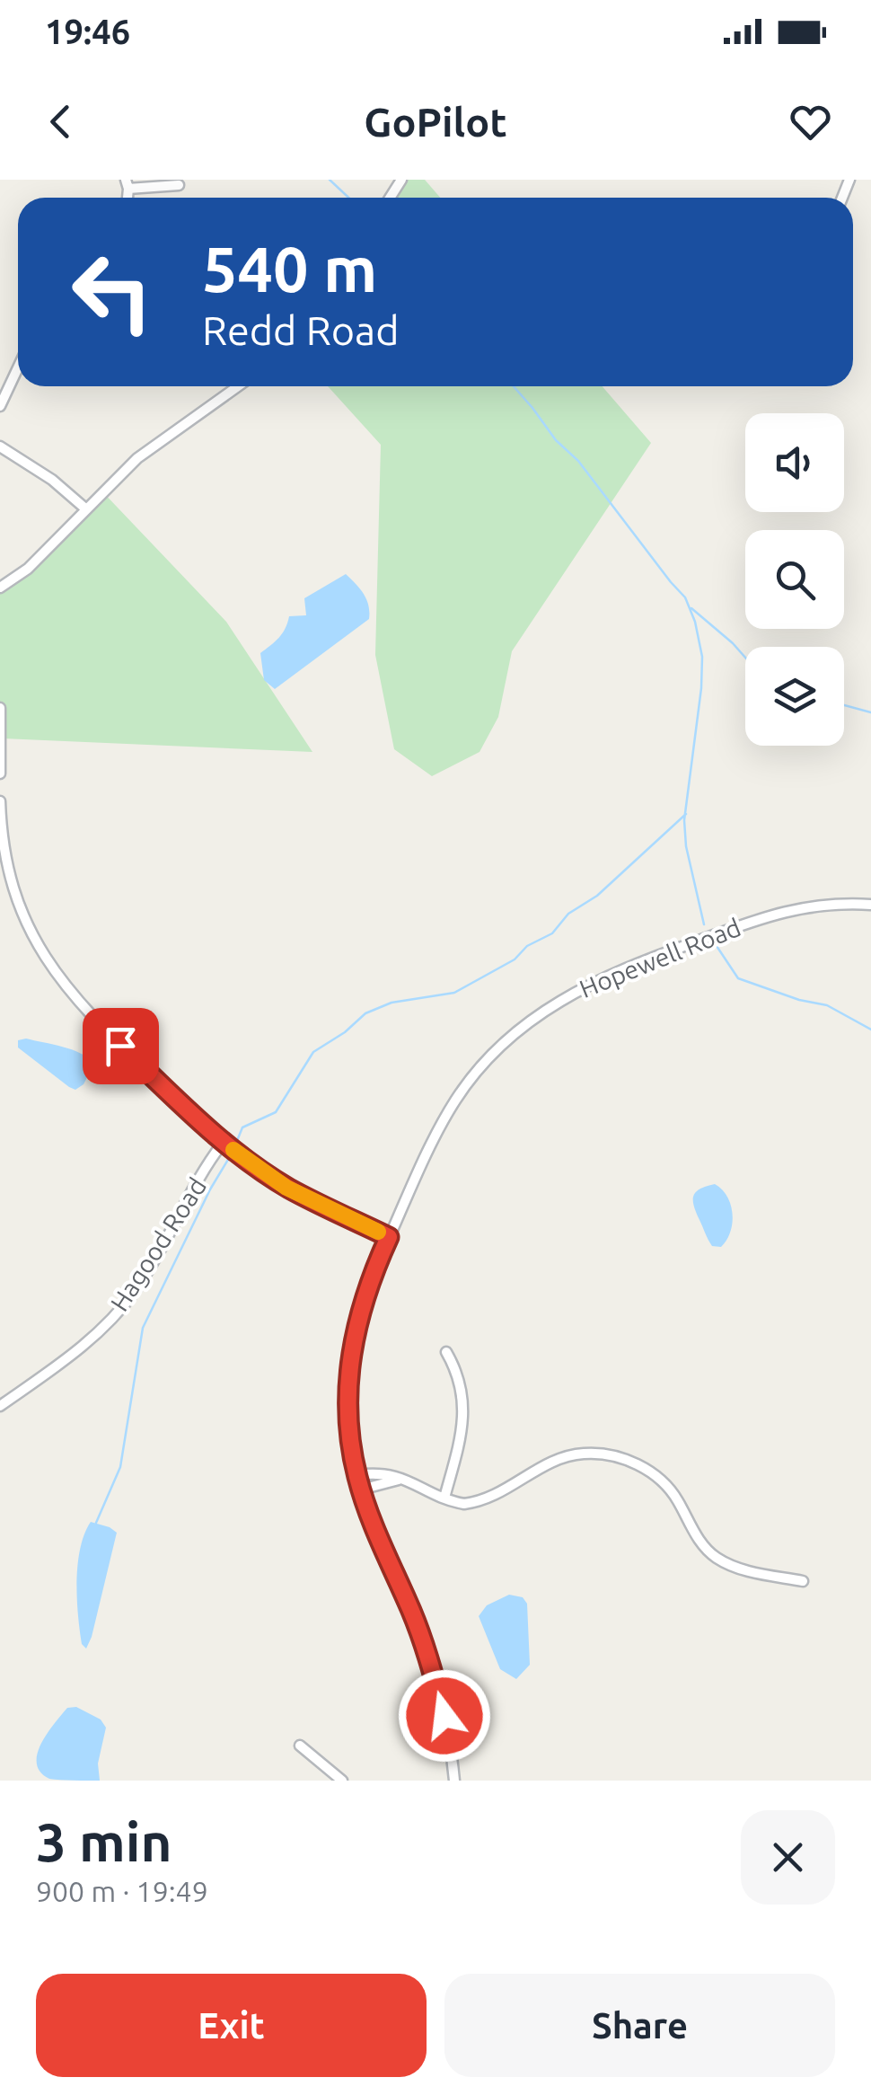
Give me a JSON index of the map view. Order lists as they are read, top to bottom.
{
  "streets": {
    "street": ["Hopewell Road", "Hagood Road"]
  },
  "page": {
    "status": "19:46",
    "header": "GoPilot",
    "turn": ["540 m", "Redd Road"],
    "heading": ["3 min", "900 m · 19:49"],
    "buttons": ["Exit", "Share"]
  }
}
